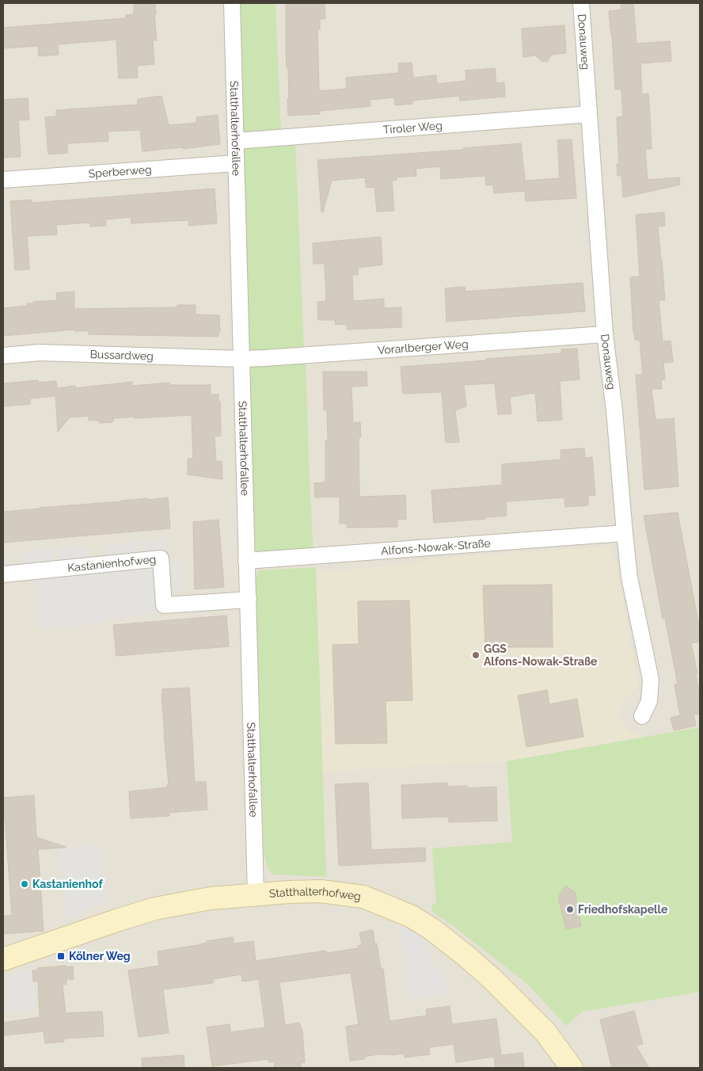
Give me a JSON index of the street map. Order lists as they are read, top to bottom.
{
  "streets": {
    "street": [
      "Donauweg",
      "Statthalterhofallee",
      "Tiroler Weg",
      "Sperberweg",
      "Vorarlberger Weg",
      "Bussardweg",
      "Alfons-Nowak-Straße",
      "Kastanienhofweg",
      "Statthalterhofweg"
    ]
  },
  "crossings": [
    ["Donauweg", "Tiroler Weg"],
    ["Donauweg", "Vorarlberger Weg"],
    ["Donauweg", "Alfons-Nowak-Straße"],
    ["Statthalterhofallee", "Tiroler Weg"],
    ["Statthalterhofallee", "Sperberweg"],
    ["Statthalterhofallee", "Vorarlberger Weg"],
    ["Statthalterhofallee", "Bussardweg"],
    ["Statthalterhofallee", "Alfons-Nowak-Straße"],
    ["Statthalterhofallee", "Kastanienhofweg"],
    ["Statthalterhofallee", "Statthalterhofweg"],
    ["Vorarlberger Weg", "Bussardweg"]
  ],
  "places": {
    "other": ["GGS Alfons-Nowak-Straße", "Kastanienhof", "Friedhofskapelle"],
    "transit": ["Kölner Weg"]
  }
}
